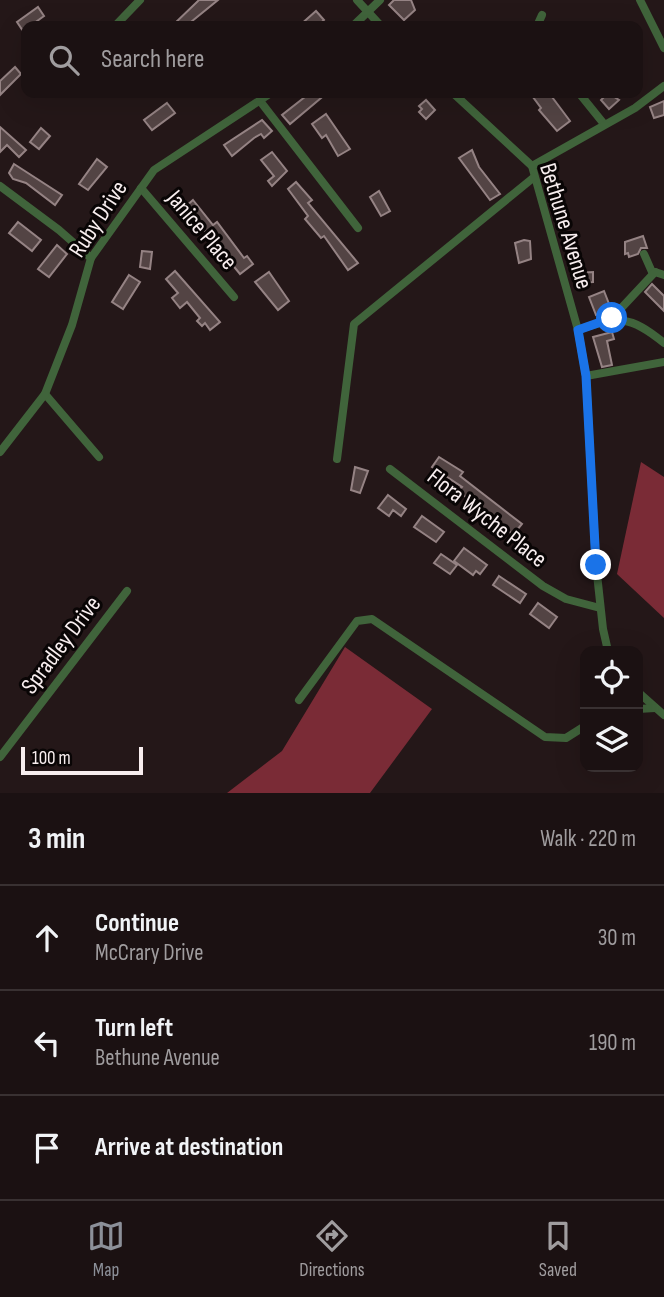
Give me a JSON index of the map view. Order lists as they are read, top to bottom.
{
  "streets": {
    "street": [
      "Ruby Drive",
      "Bethune Avenue",
      "Janice Place",
      "Flora Wyche Place",
      "Spradley Drive"
    ]
  },
  "crossings": [
    ["Ruby Drive", "Janice Place"],
    ["Bethune Avenue", "Flora Wyche Place"]
  ],
  "scale_bar": "100 m",
  "page": {
    "search": "Search here",
    "scale": "100 m",
    "heading": ["3 min", "Walk · 220 m"],
    "list": [
      ["Continue", "McCrary Drive", "30 m"],
      ["Turn left", "Bethune Avenue", "190 m"],
      "Arrive at destination"
    ],
    "nav": ["Map", "Directions", "Saved"]
  }
}
